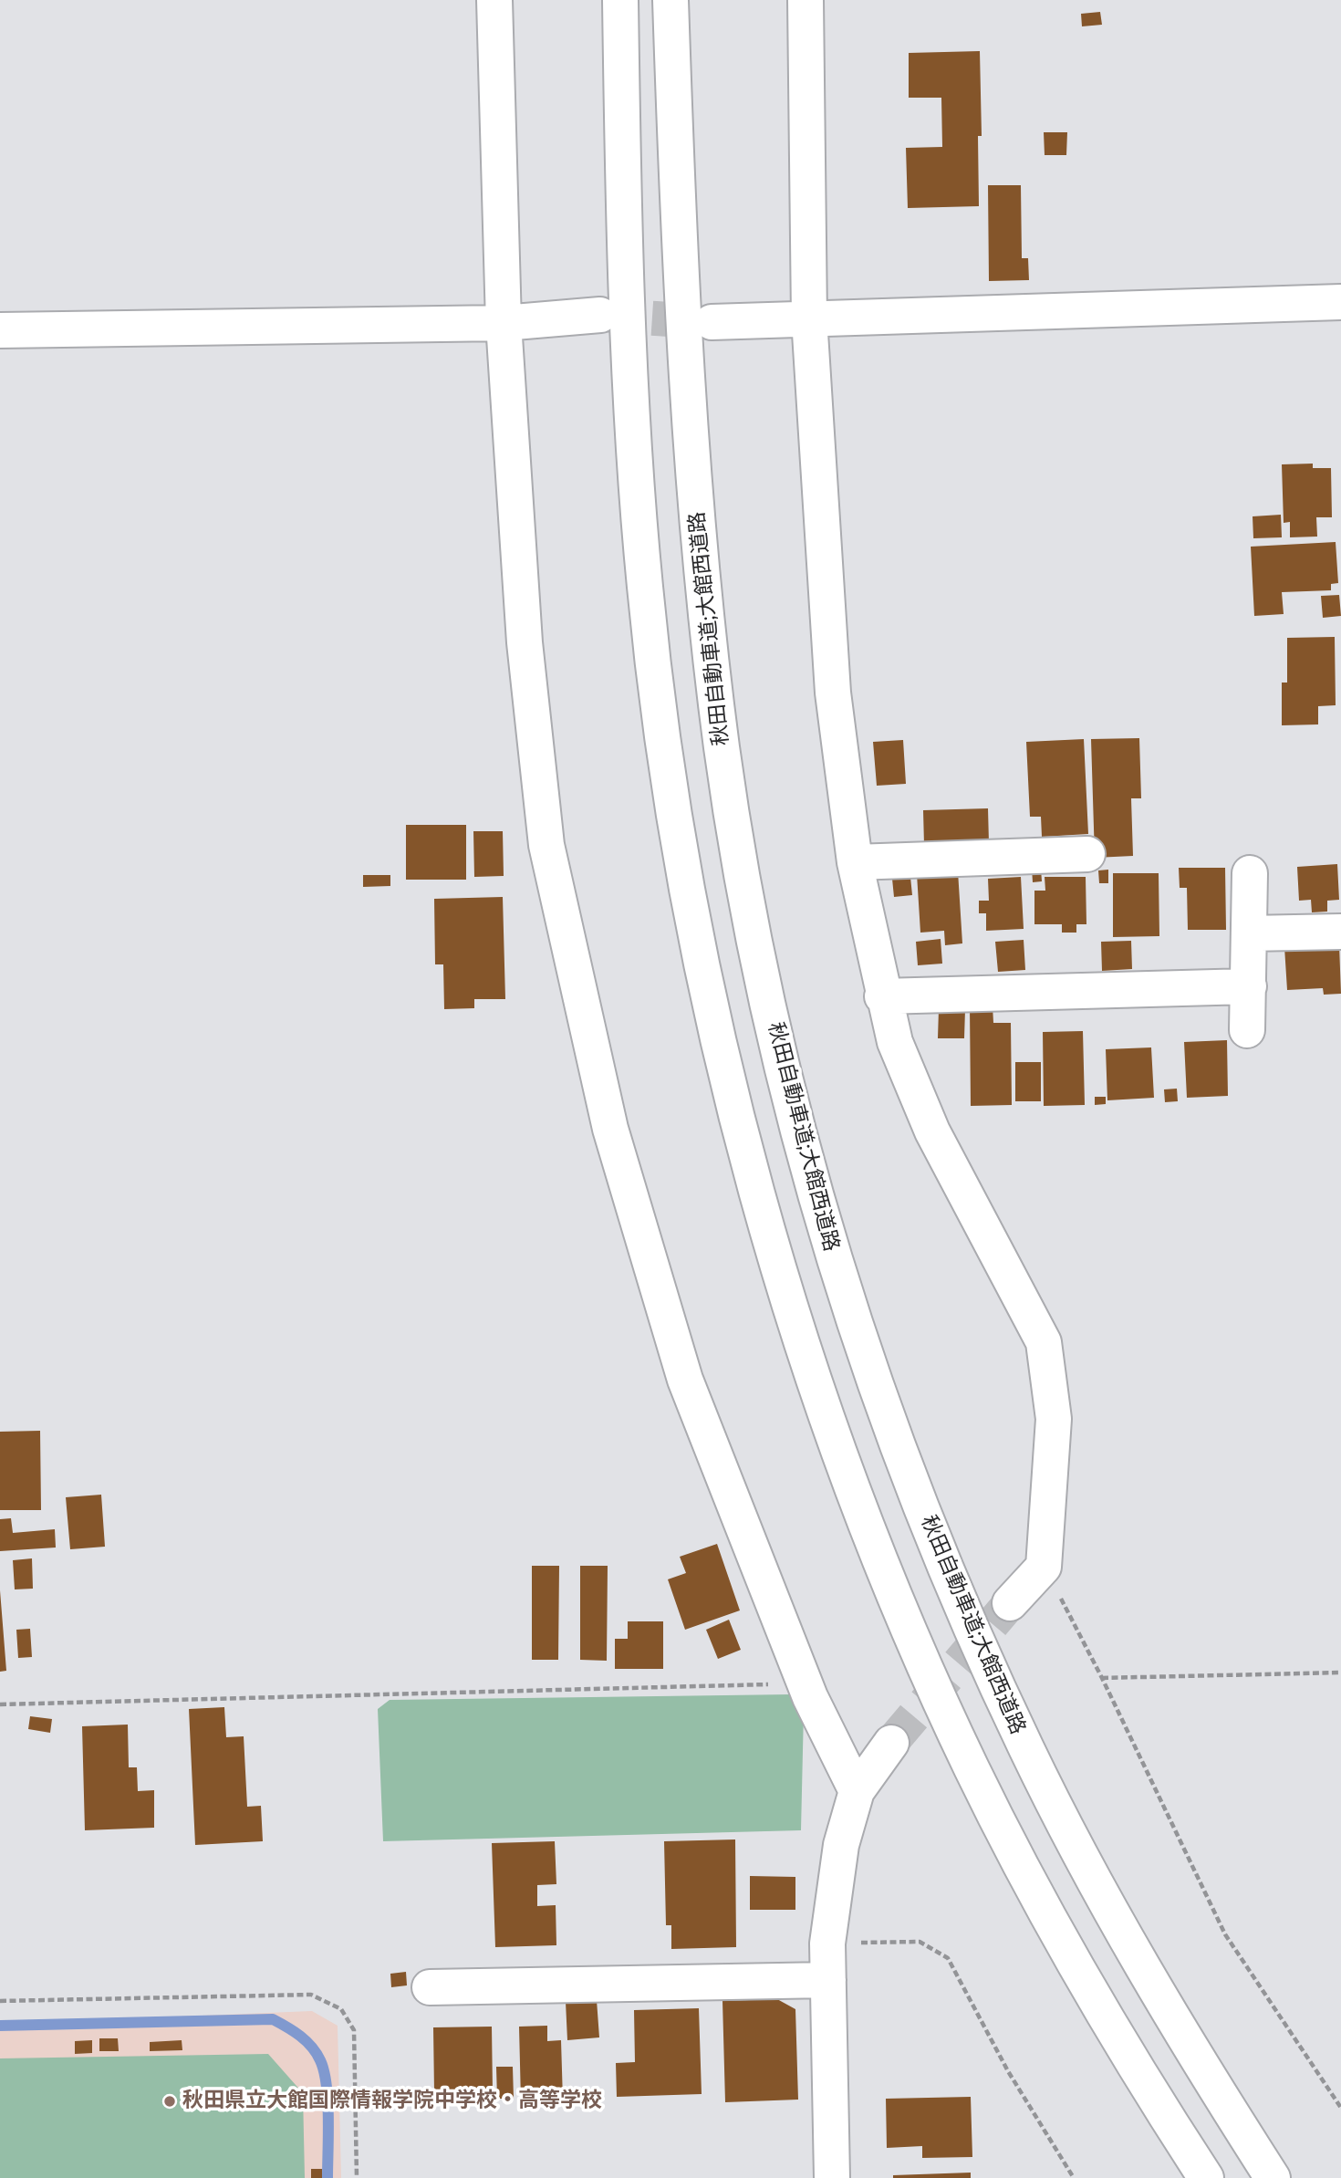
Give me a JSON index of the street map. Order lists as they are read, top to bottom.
{
  "streets": {
    "main road": ["秋田自動車道;大館西道路"]
  },
  "places": ["秋田県立大館国際情報学院中学校・高等学校"]
}
